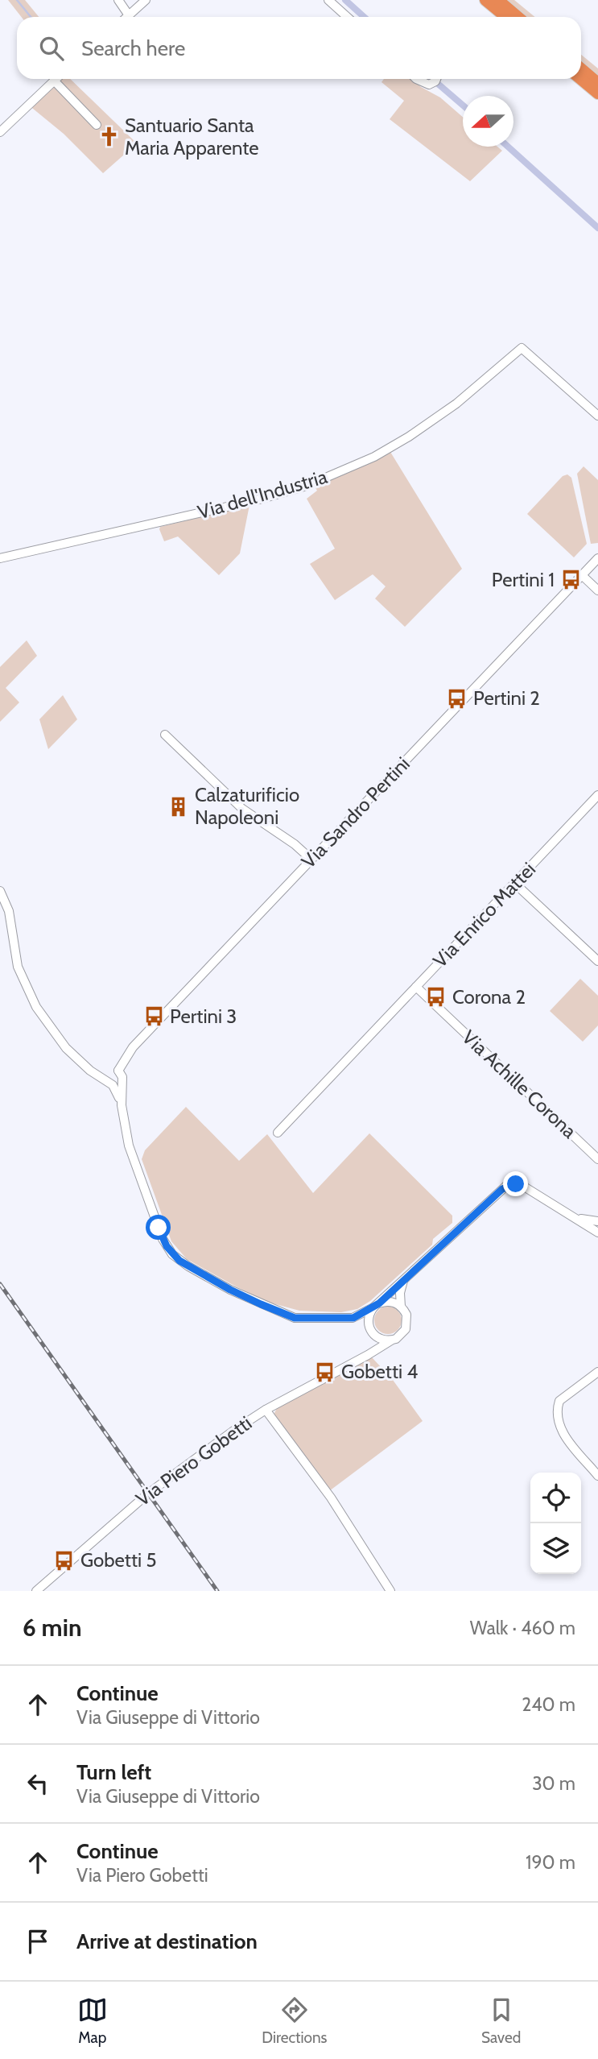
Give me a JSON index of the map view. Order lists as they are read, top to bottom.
{
  "streets": {
    "street": [
      "Via dell'Industria",
      "Via Sandro Pertini",
      "Via Enrico Mattei",
      "Via Achille Corona",
      "Via Piero Gobetti"
    ]
  },
  "crossings": [
    ["Via Enrico Mattei", "Via Achille Corona"]
  ],
  "places": {
    "church": ["Santuario Santa Maria Apparente"],
    "bus stop": [
      "Pertini 1",
      "Pertini 2",
      "Corona 2",
      "Pertini 3",
      "Gobetti 4",
      "Gobetti 5"
    ],
    "building": ["Calzaturificio Napoleoni"]
  },
  "north": "left",
  "page": {
    "search": "Search here",
    "heading": ["6 min", "Walk · 460 m"],
    "list": [
      ["Continue", "Via Giuseppe di Vittorio", "240 m"],
      ["Turn left", "Via Giuseppe di Vittorio", "30 m"],
      ["Continue", "Via Piero Gobetti", "190 m"],
      "Arrive at destination"
    ],
    "nav": ["Map", "Directions", "Saved"]
  }
}
